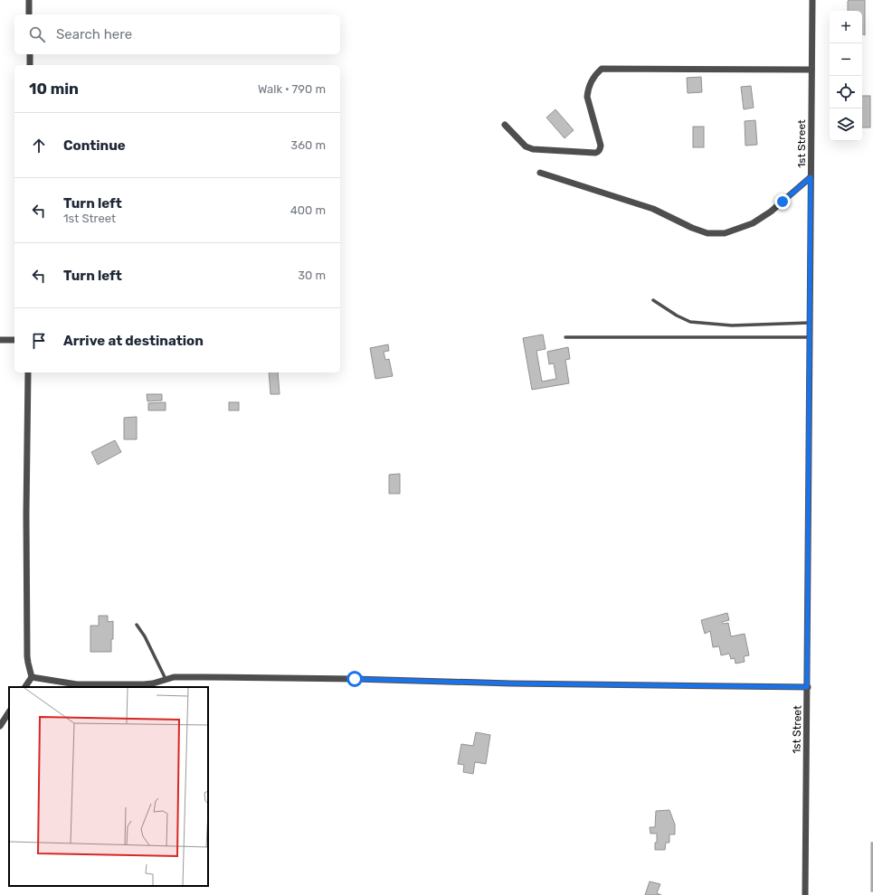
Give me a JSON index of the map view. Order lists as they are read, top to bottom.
{
  "streets": {
    "street": ["1st Street"]
  },
  "page": {
    "map_buttons": ["+", "−"],
    "search": "Search here",
    "heading": ["10 min", "Walk · 790 m"],
    "list": [
      ["Continue", "360 m"],
      ["Turn left", "1st Street", "400 m"],
      ["Turn left", "30 m"],
      "Arrive at destination"
    ]
  }
}
